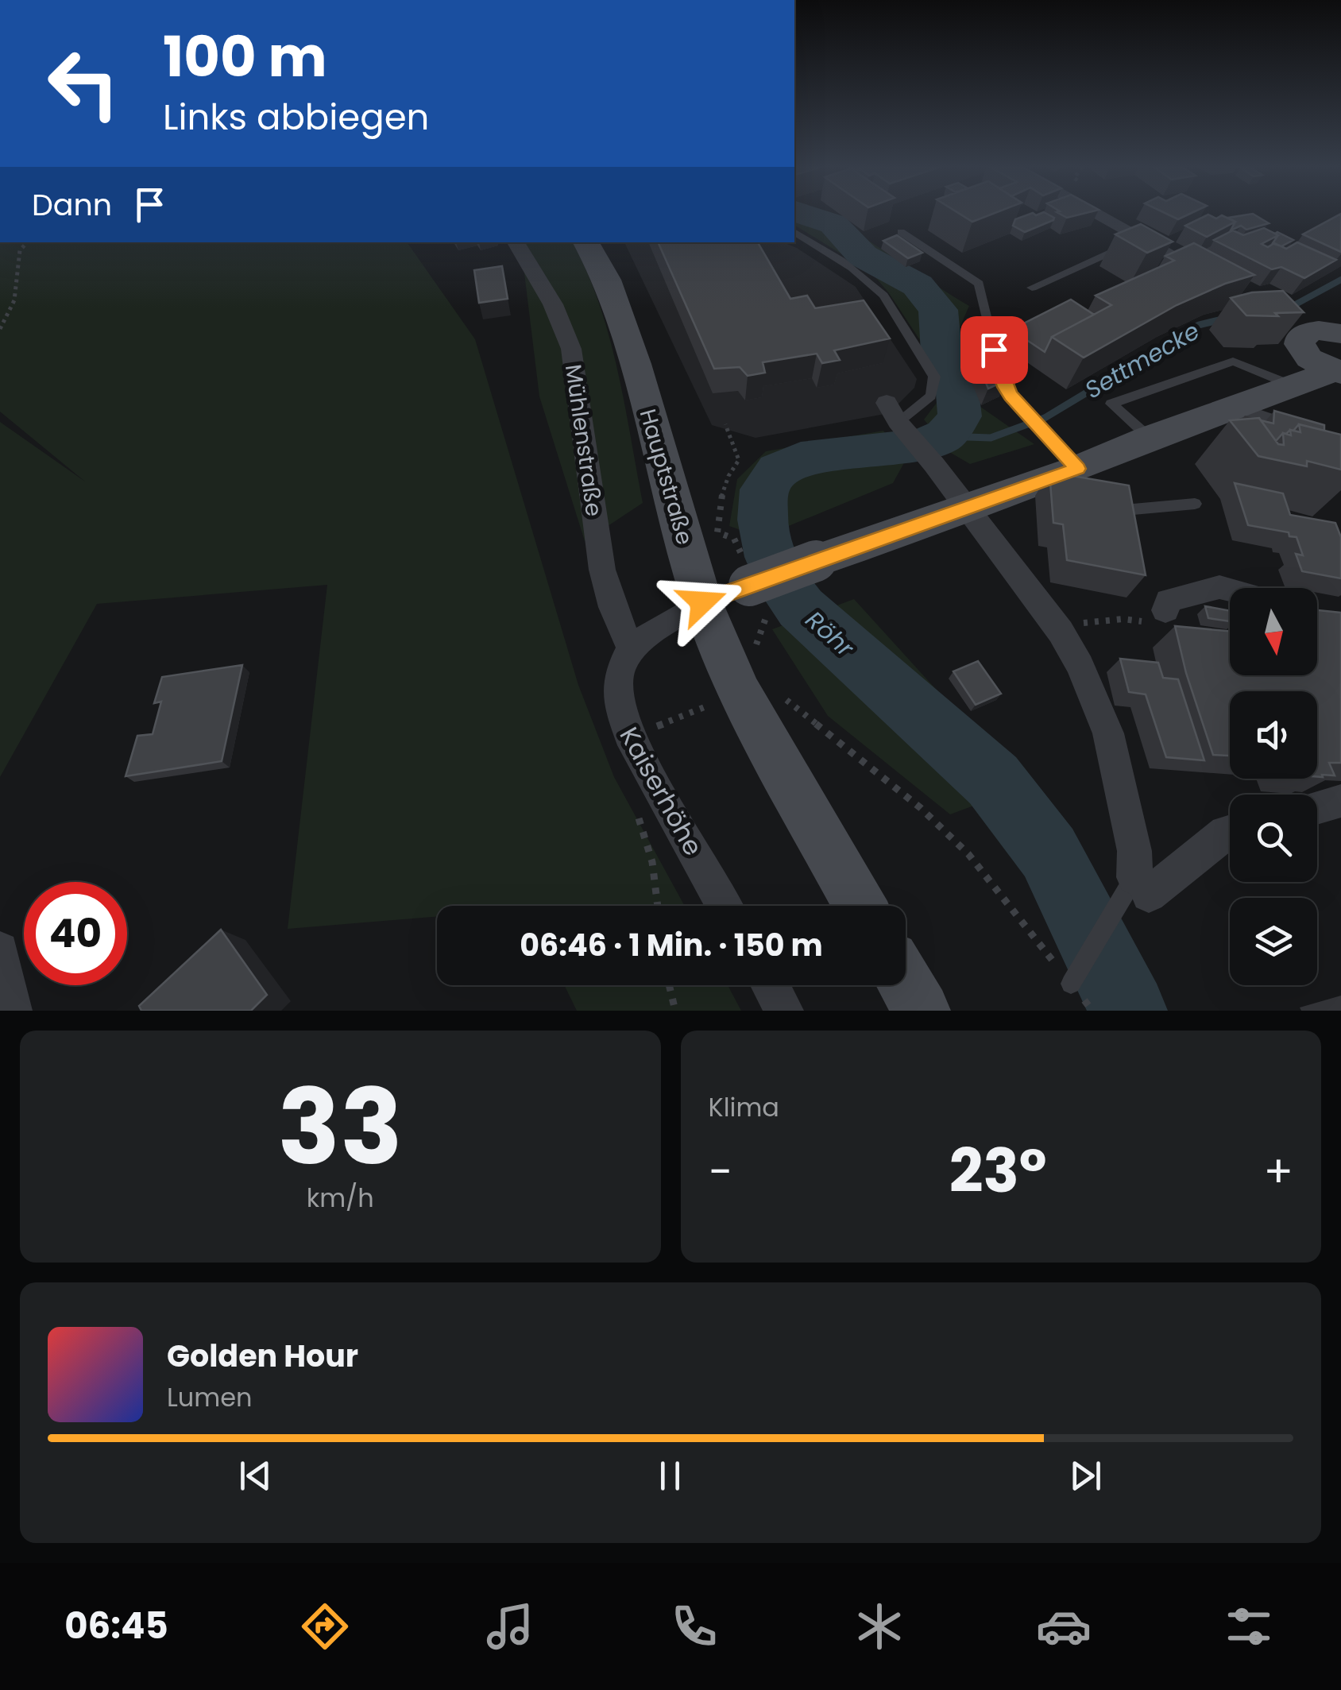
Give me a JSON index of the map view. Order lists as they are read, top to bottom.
{
  "streets": {
    "street": ["Mühlenstraße", "Hauptstraße", "Kaiserhöhe"]
  },
  "crossings": [
    ["Mühlenstraße", "Kaiserhöhe"]
  ],
  "water": ["Settmecke", "Röhr"],
  "north": "bottom",
  "page": {
    "turn": ["100 m", "Links abbiegen"],
    "then": "Dann",
    "limit": "40",
    "trip": "06:46 · 1 Min. · 150 m",
    "tile": [
      ["33", "km/h"],
      "Klima"
    ],
    "heat": ["−", "23°", "+"],
    "song": ["Golden Hour", "Lumen"],
    "tabs": "06:45"
  }
}
